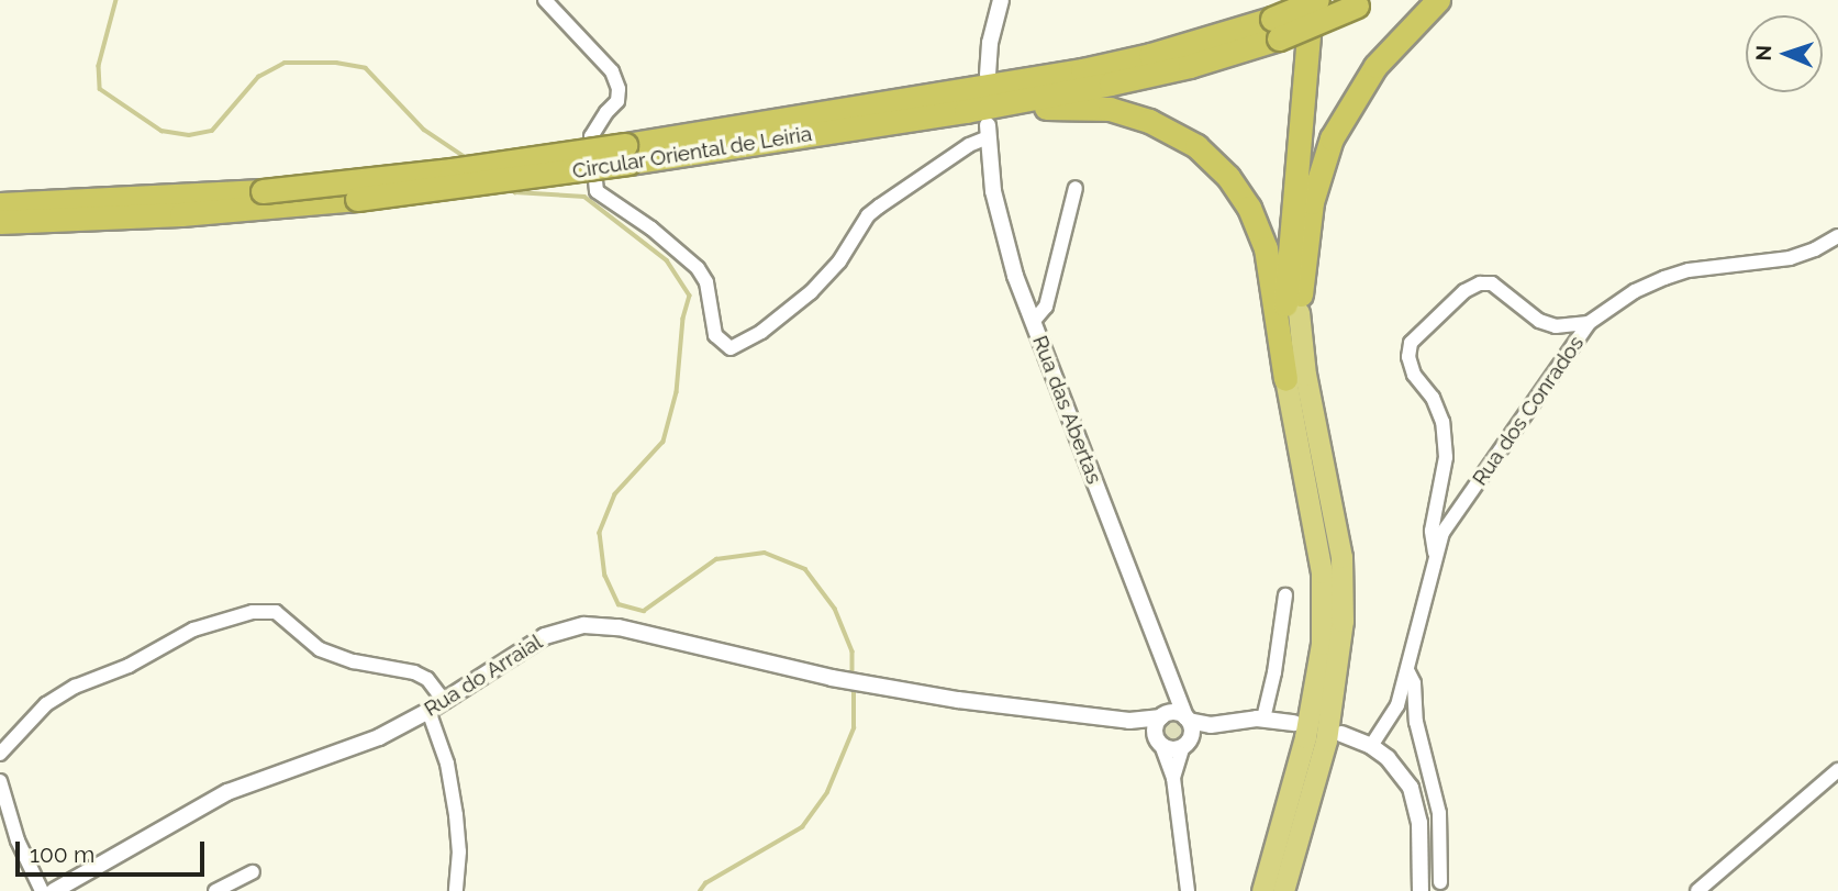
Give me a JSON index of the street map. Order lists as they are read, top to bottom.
{
  "streets": {
    "highway": ["Circular Oriental de Leiria"],
    "street": ["Rua das Abertas", "Rua dos Conrados", "Rua do Arraial"]
  },
  "scale_bar": "100 m",
  "north": "left"
}
